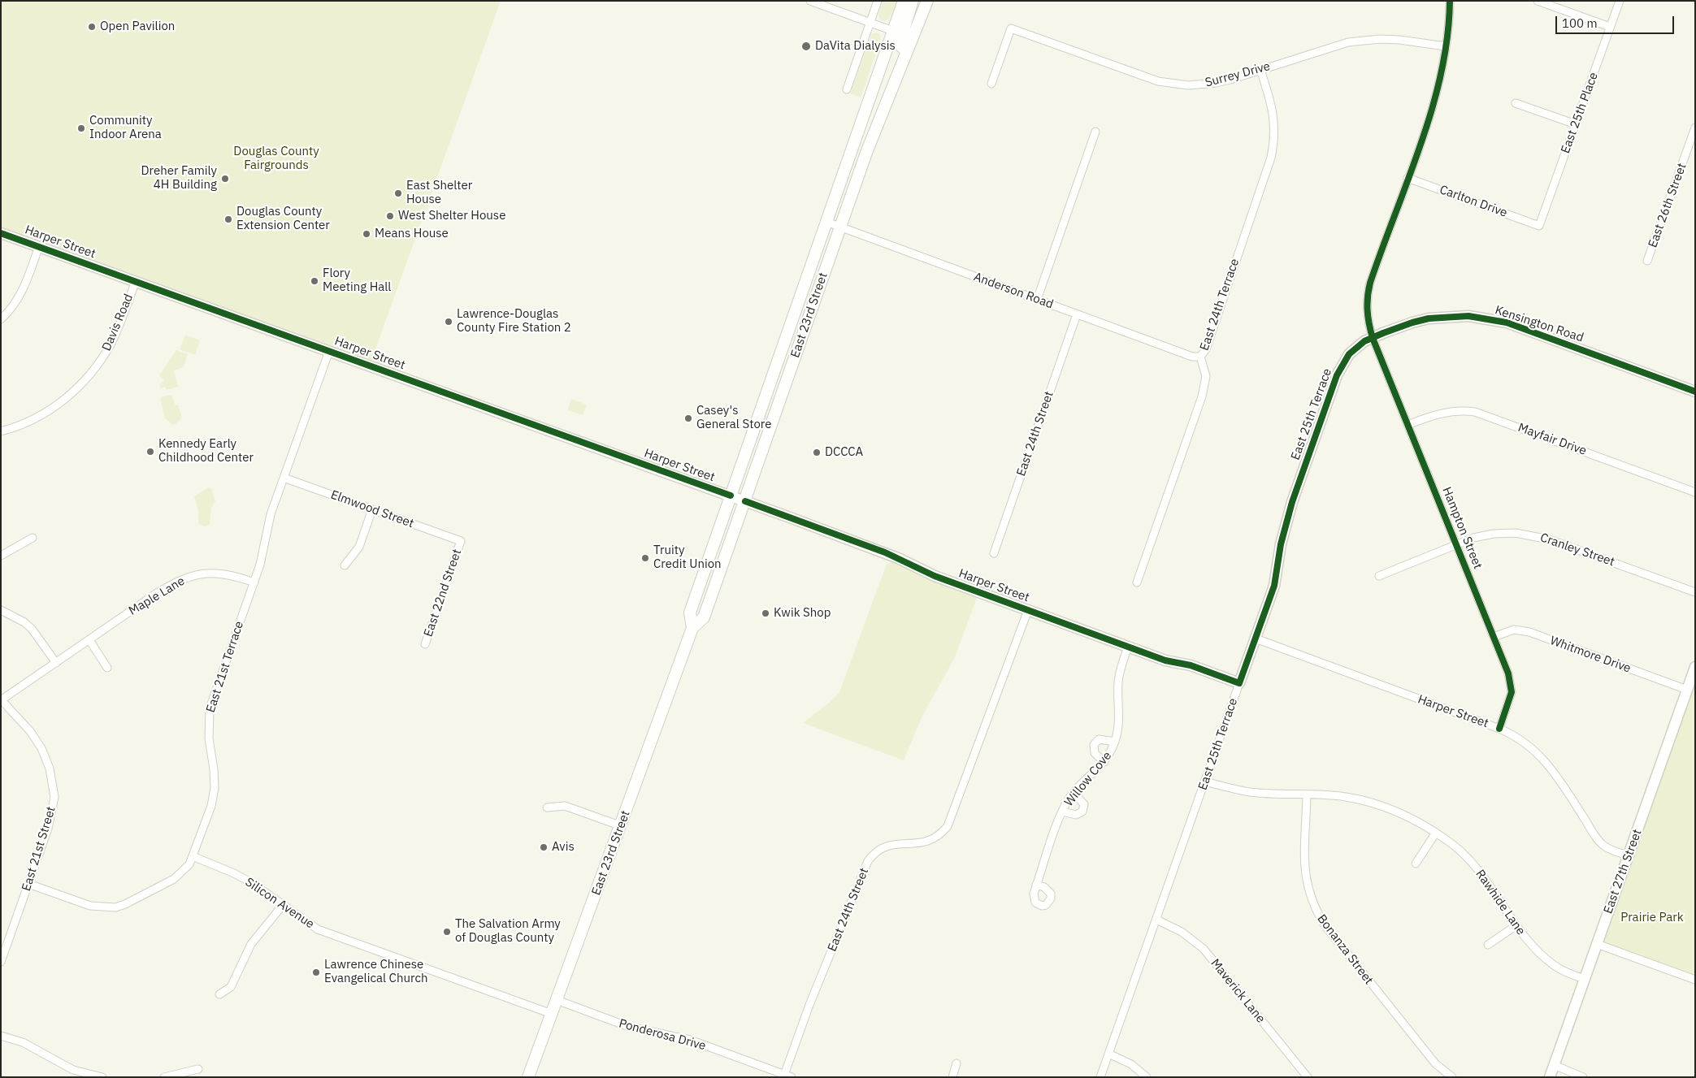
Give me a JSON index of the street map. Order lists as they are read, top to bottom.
{
  "streets": {
    "main road": ["East 23rd Street"],
    "street": [
      "Surrey Drive",
      "East 25th Place",
      "Carlton Drive",
      "East 26th Street",
      "Harper Street",
      "Anderson Road",
      "East 24th Terrace",
      "Davis Road",
      "Kensington Road",
      "East 25th Terrace",
      "East 24th Street",
      "Mayfair Drive",
      "Elmwood Street",
      "Hampton Street",
      "Cranley Street",
      "East 22nd Street",
      "Maple Lane",
      "Whitmore Drive",
      "East 21st Terrace",
      "Willow Cove",
      "East 21st Street",
      "East 27th Street",
      "Rawhide Lane",
      "Silicon Avenue",
      "Bonanza Street",
      "Maverick Lane",
      "Ponderosa Drive"
    ]
  },
  "crossings": [
    ["Surrey Drive", "East 24th Terrace"],
    ["East 25th Place", "Carlton Drive"],
    ["Harper Street", "East 23rd Street"],
    ["Harper Street", "Davis Road"],
    ["Harper Street", "East 25th Terrace"],
    ["Harper Street", "East 24th Street"],
    ["Harper Street", "Hampton Street"],
    ["Harper Street", "East 21st Terrace"],
    ["Harper Street", "Willow Cove"],
    ["Harper Street", "East 27th Street"],
    ["Anderson Road", "East 24th Terrace"],
    ["Anderson Road", "East 23rd Street"],
    ["Anderson Road", "East 24th Street"],
    ["East 23rd Street", "Silicon Avenue"],
    ["East 23rd Street", "Ponderosa Drive"],
    ["Kensington Road", "East 25th Terrace"],
    ["Kensington Road", "Hampton Street"],
    ["East 25th Terrace", "Hampton Street"],
    ["East 25th Terrace", "Rawhide Lane"],
    ["East 25th Terrace", "Maverick Lane"],
    ["East 24th Street", "Ponderosa Drive"],
    ["Mayfair Drive", "Hampton Street"],
    ["Elmwood Street", "East 22nd Street"],
    ["Elmwood Street", "East 21st Terrace"],
    ["Hampton Street", "Cranley Street"],
    ["Hampton Street", "Whitmore Drive"],
    ["Maple Lane", "East 21st Terrace"],
    ["Maple Lane", "East 21st Street"],
    ["Whitmore Drive", "East 27th Street"],
    ["East 21st Terrace", "East 21st Street"],
    ["East 21st Terrace", "Silicon Avenue"],
    ["East 27th Street", "Rawhide Lane"],
    ["Rawhide Lane", "Bonanza Street"]
  ],
  "parks": ["Douglas County Fairgrounds", "Prairie Park"],
  "places": [
    "Open Pavilion",
    "DaVita Dialysis",
    "Community Indoor Arena",
    "Dreher Family 4H Building",
    "East Shelter House",
    "West Shelter House",
    "Douglas County Extension Center",
    "Means House",
    "Flory Meeting Hall",
    "Lawrence-Douglas County Fire Station 2",
    "Casey's General Store",
    "Kennedy Early Childhood Center",
    "DCCCA",
    "Truity Credit Union",
    "Kwik Shop",
    "Avis",
    "The Salvation Army of Douglas County",
    "Lawrence Chinese Evangelical Church"
  ],
  "scale_bar": "100 m"
}
